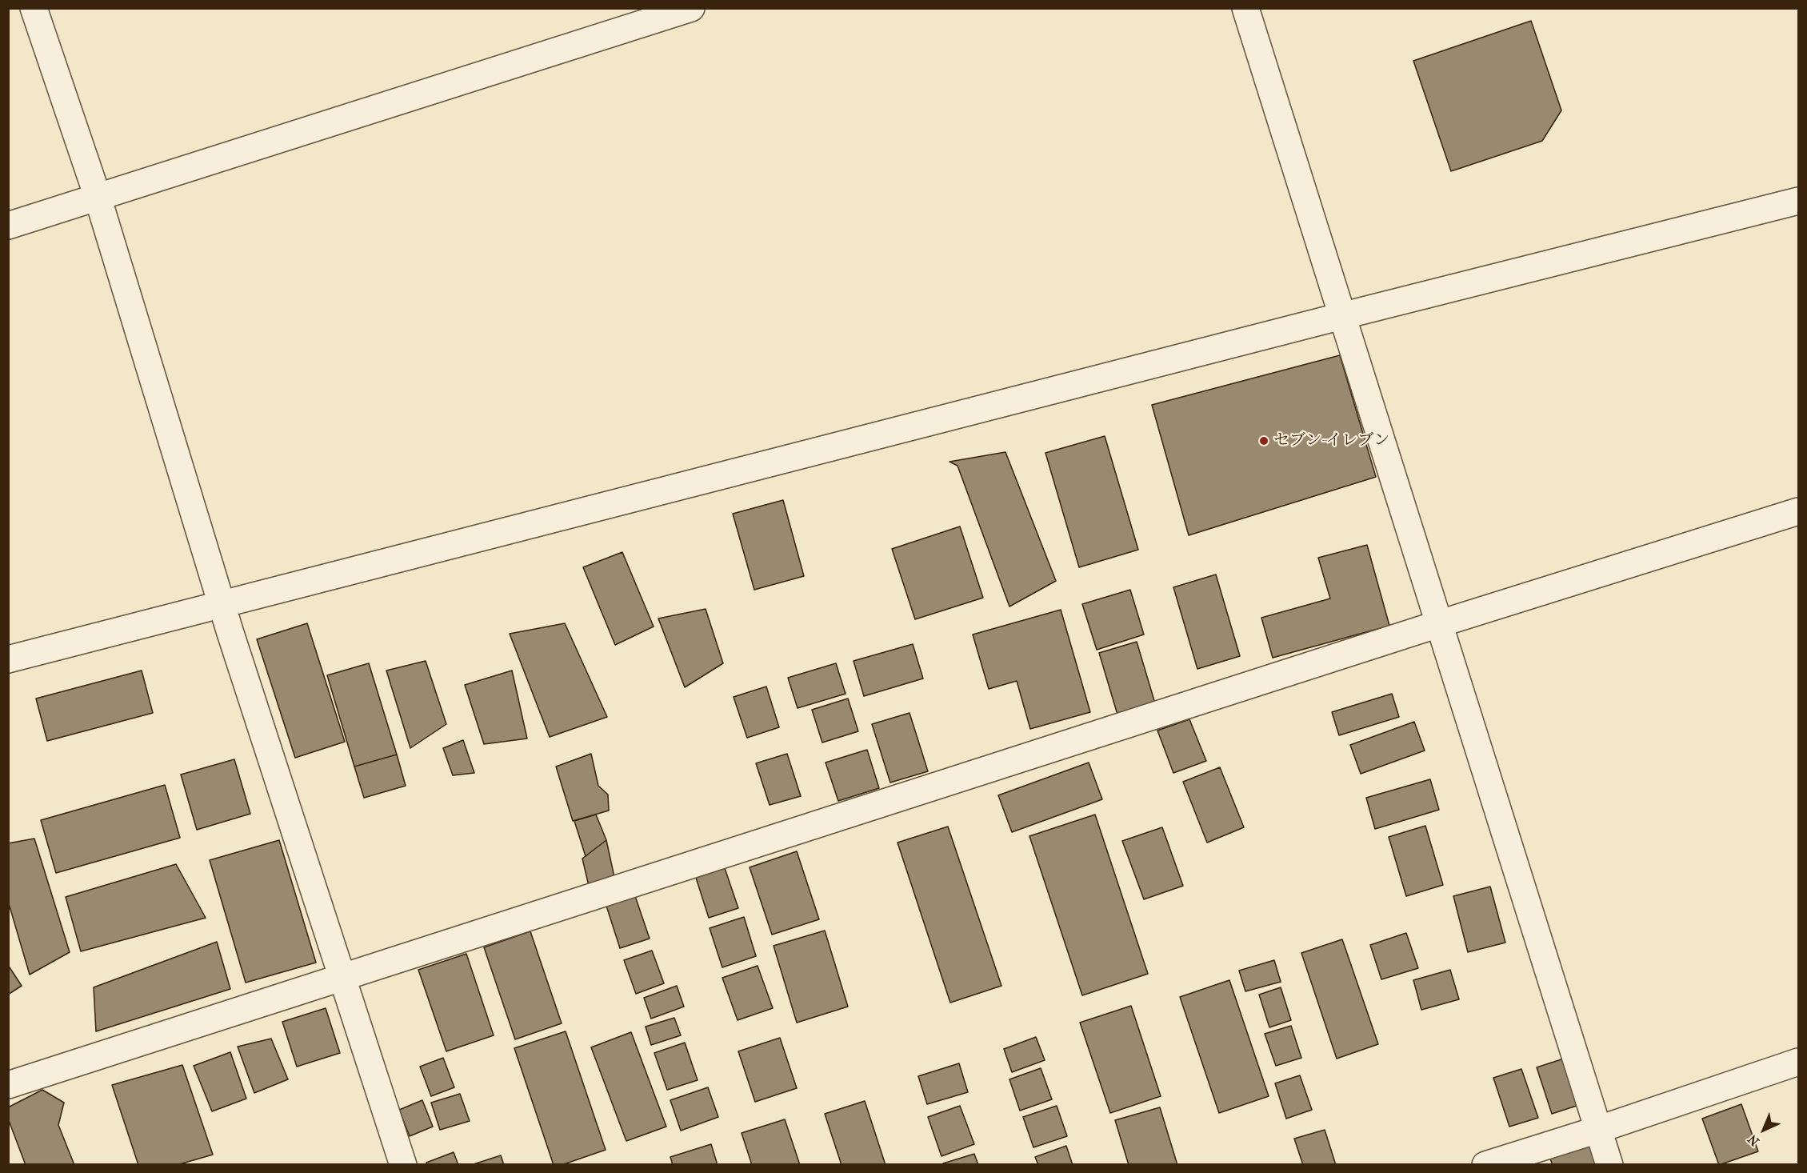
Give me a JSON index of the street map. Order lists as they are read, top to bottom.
{
  "places": ["セブン-イレブン"],
  "north": "bottom left"
}
